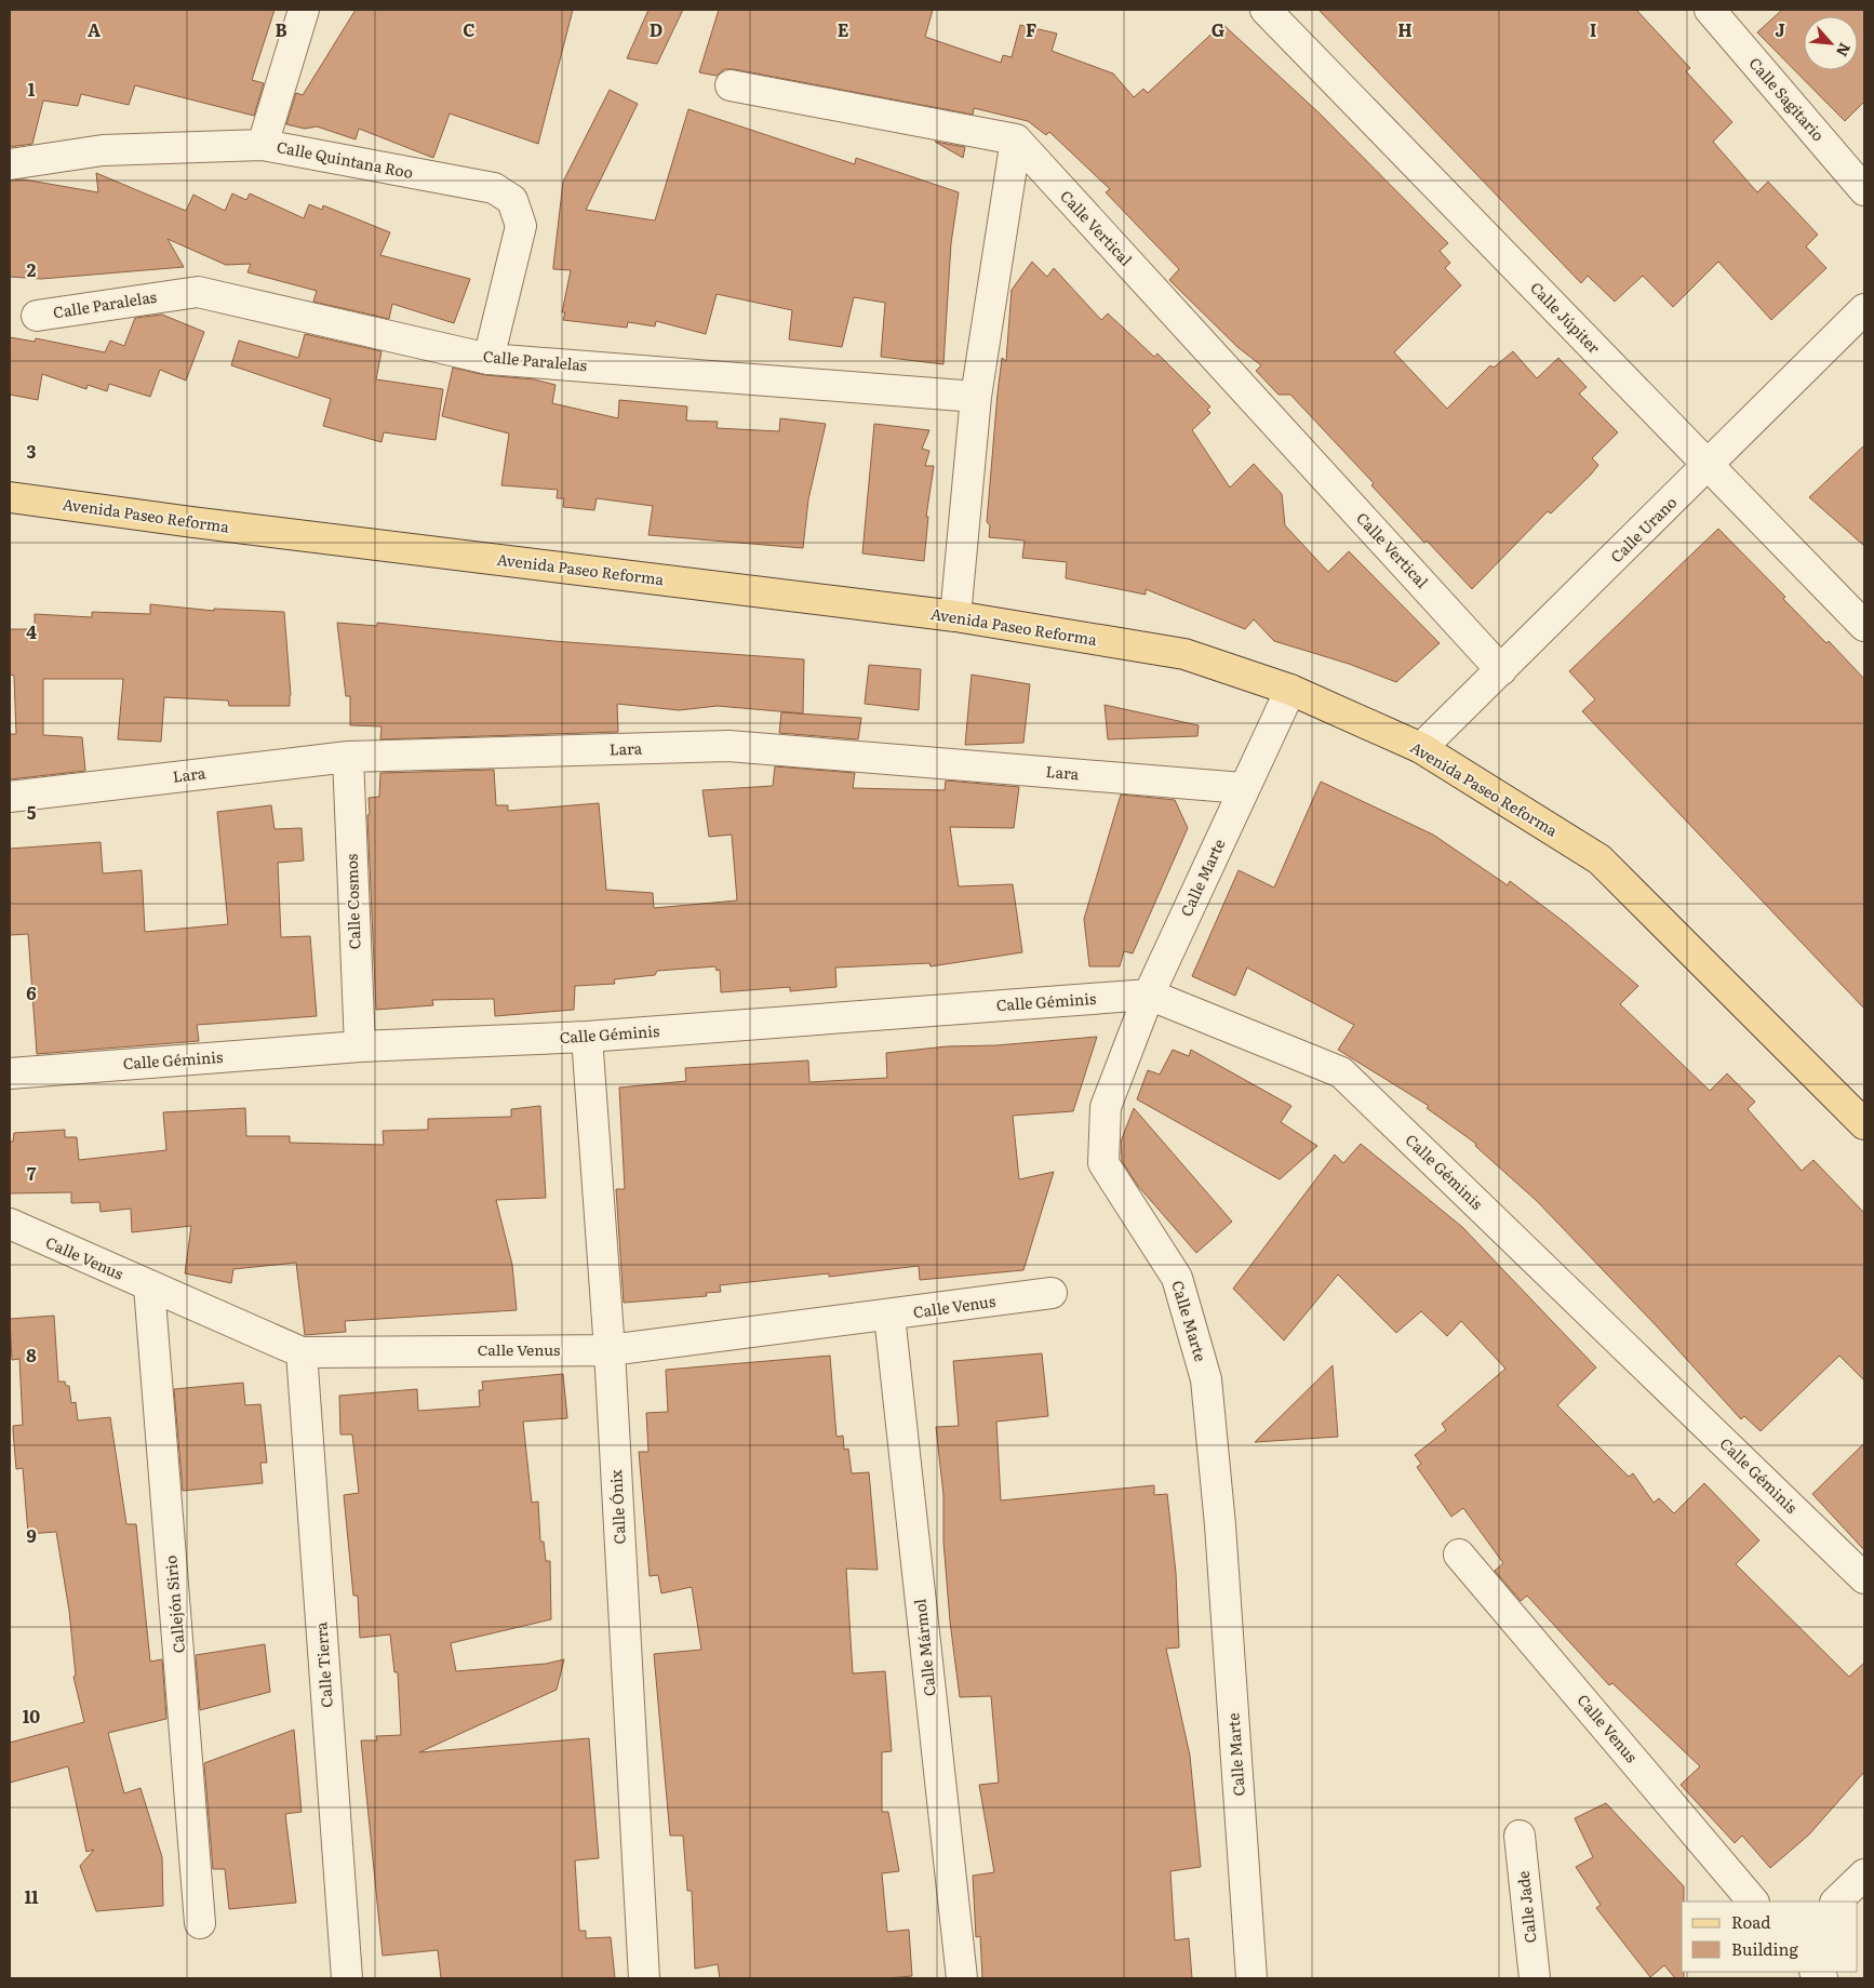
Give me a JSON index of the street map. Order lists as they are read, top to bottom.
{
  "streets": {
    "main road": ["Avenida Paseo Reforma"],
    "street": [
      "Calle Sagitario",
      "Calle Quintana Roo",
      "Calle Vertical",
      "Calle Paralelas",
      "Calle Júpiter",
      "Calle Urano",
      "Lara",
      "Calle Marte",
      "Calle Cosmos",
      "Calle Géminis",
      "Calle Venus",
      "Calle Ónix",
      "Callejón Sirio",
      "Calle Mármol",
      "Calle Tierra",
      "Calle Jade"
    ]
  },
  "crossings": [
    ["Calle Quintana Roo", "Calle Paralelas"],
    ["Calle Vertical", "Calle Urano"],
    ["Calle Júpiter", "Calle Urano"],
    ["Avenida Paseo Reforma", "Calle Urano"],
    ["Avenida Paseo Reforma", "Calle Marte"],
    ["Lara", "Calle Marte"],
    ["Lara", "Calle Cosmos"],
    ["Calle Marte", "Calle Géminis"],
    ["Calle Cosmos", "Calle Géminis"],
    ["Calle Géminis", "Calle Ónix"],
    ["Calle Venus", "Calle Ónix"],
    ["Calle Venus", "Callejón Sirio"],
    ["Calle Venus", "Calle Mármol"],
    ["Calle Venus", "Calle Tierra"]
  ],
  "legend": ["Road", "Building"],
  "north": "bottom right",
  "grid": {
    "columns": [
      "A",
      "B",
      "C",
      "D",
      "E",
      "F",
      "G",
      "H",
      "I",
      "J"
    ],
    "rows": [
      "1",
      "2",
      "3",
      "4",
      "5",
      "6",
      "7",
      "8",
      "9",
      "10",
      "11"
    ]
  }
}
